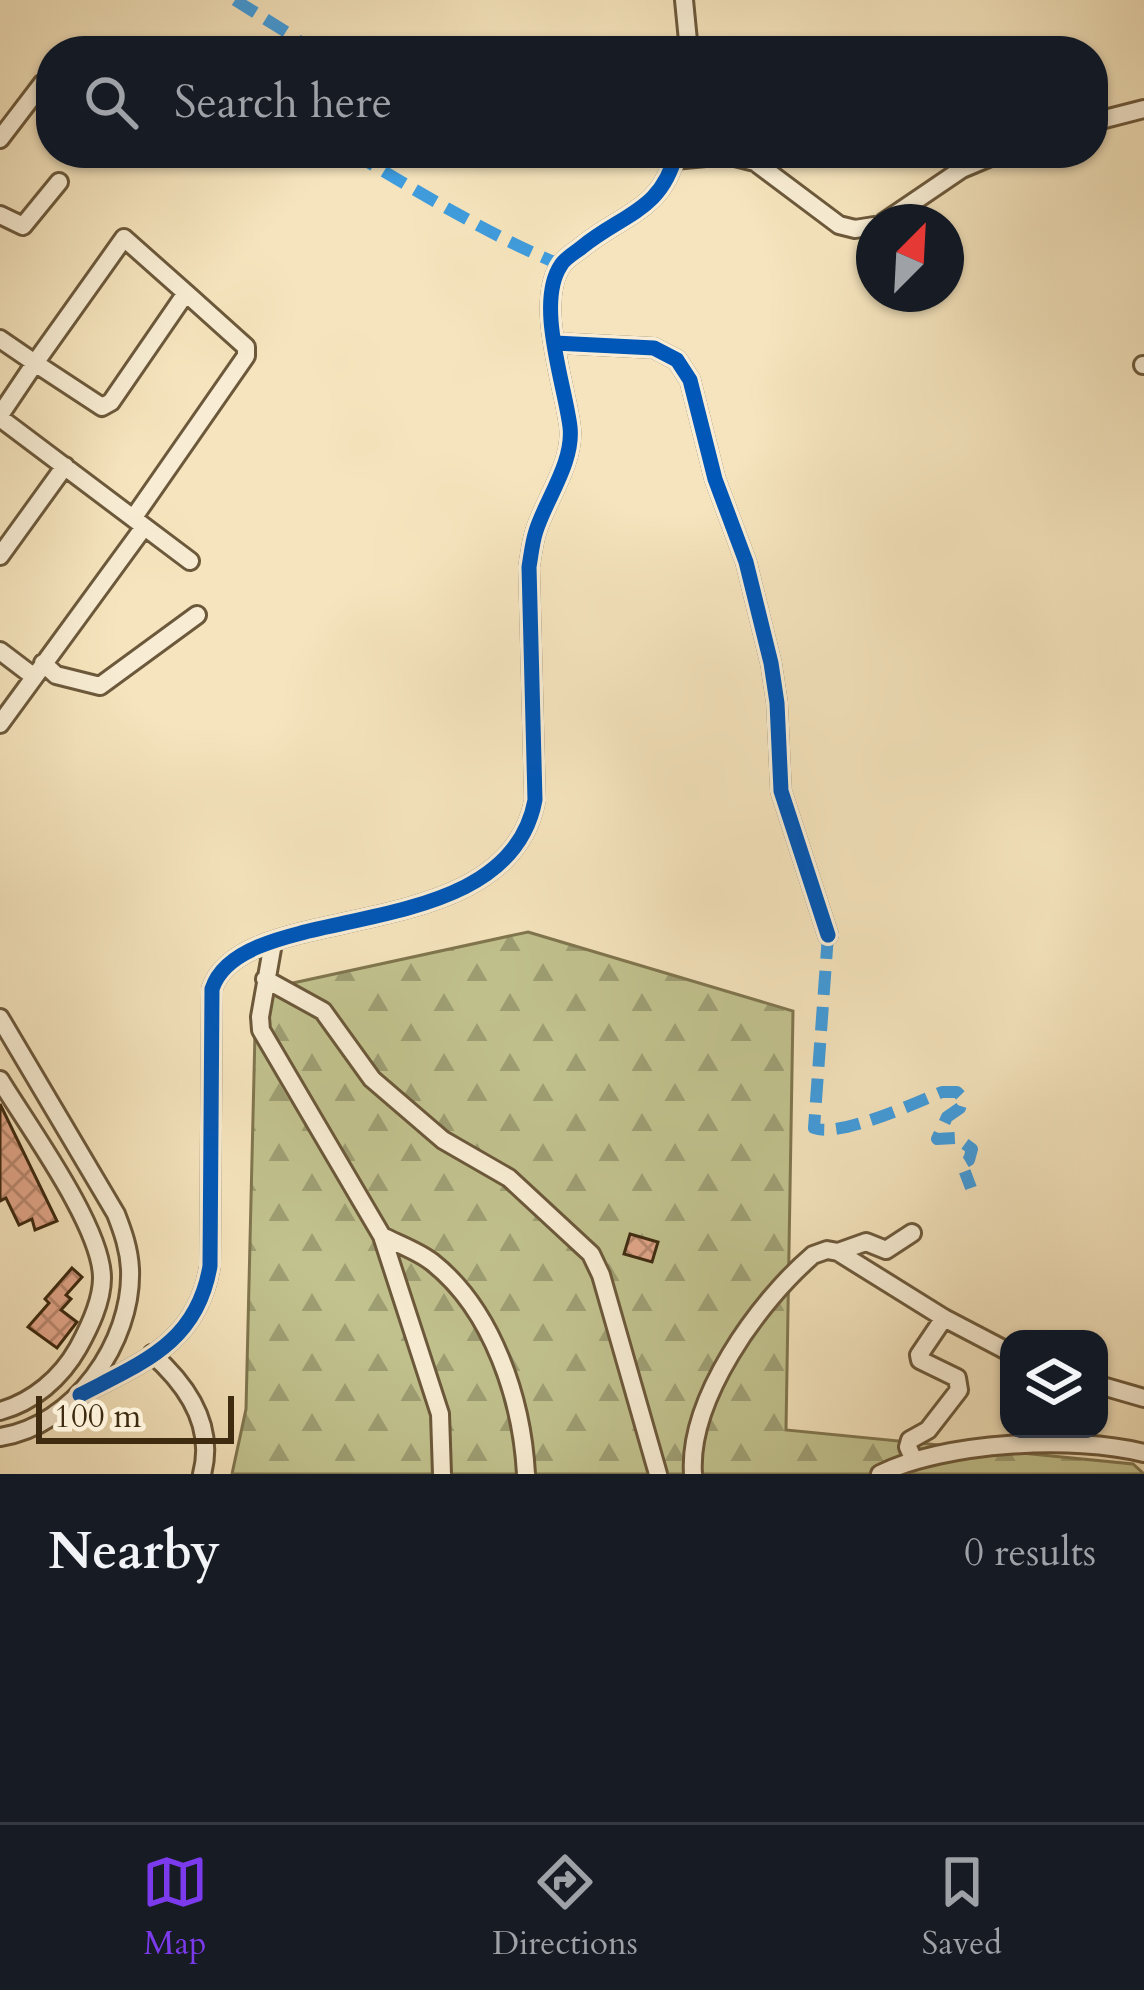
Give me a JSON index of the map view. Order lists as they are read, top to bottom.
{
  "scale_bar": "100 m",
  "north": "top right",
  "page": {
    "search": "Search here",
    "scale": "100 m",
    "heading": ["Nearby", "0 results"],
    "nav": ["Map", "Directions", "Saved"]
  }
}
